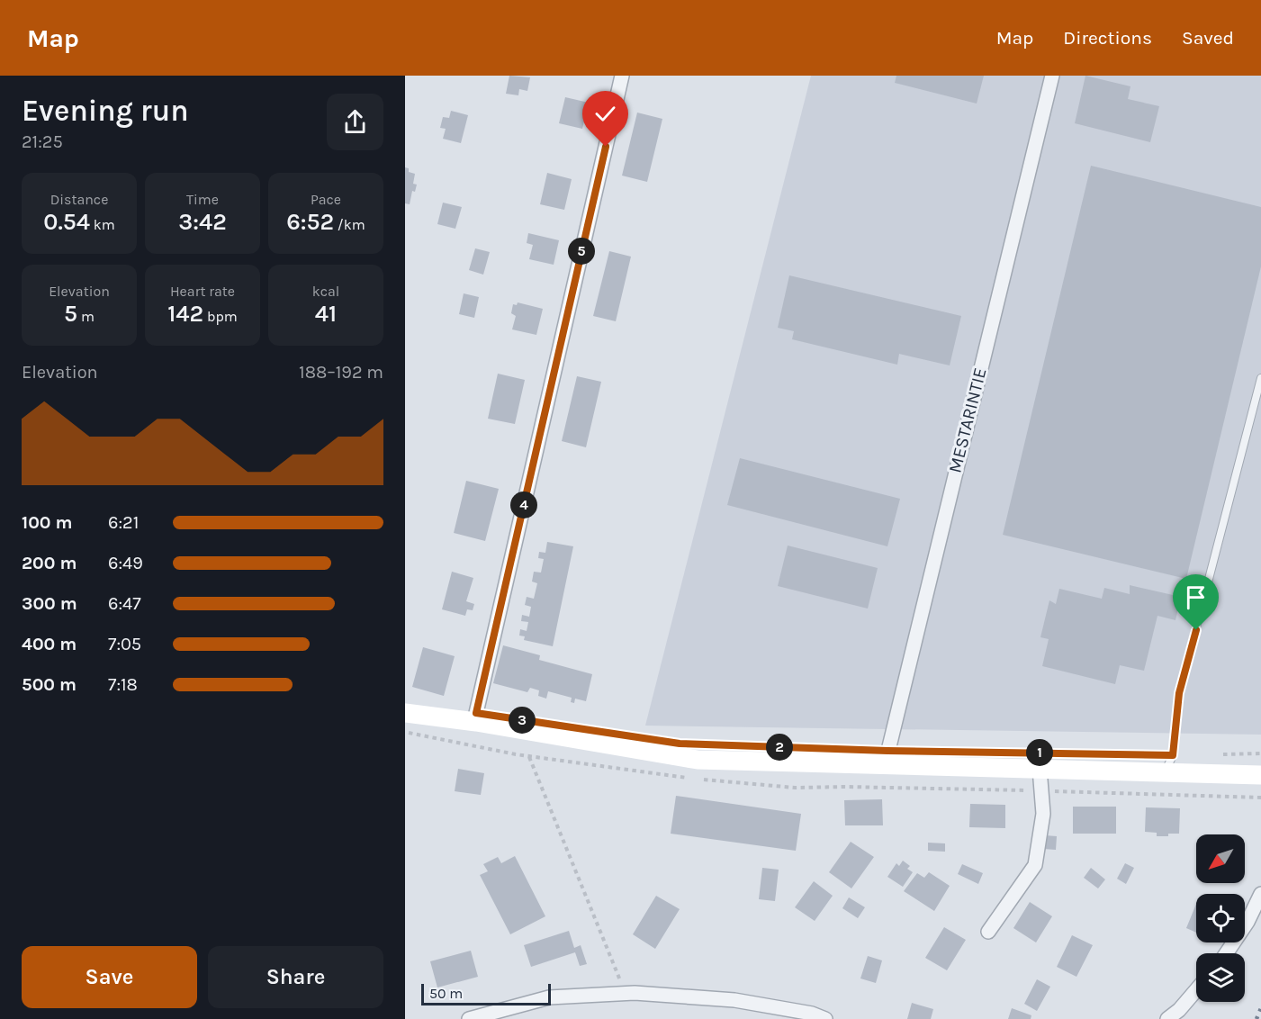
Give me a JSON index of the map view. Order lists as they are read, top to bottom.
{
  "streets": {
    "street": ["MESTARINTIE"]
  },
  "scale_bar": "50 m",
  "north": "bottom left",
  "page": {
    "header": "Map",
    "nav": ["Map", "Directions", "Saved"],
    "heading": ["Evening run", "21:25"],
    "stats": [
      ["Distance", "0.54 km"],
      ["Time", "3:42"],
      ["Pace", "6:52 /km"],
      ["Elevation", "5 m"],
      ["Heart rate", "142 bpm"],
      ["kcal", "41"]
    ],
    "pins": [
      "5",
      "4",
      "3",
      "2",
      "1"
    ],
    "chart": ["Elevation", "188–192 m"],
    "list": [
      {
        "name": "100 m",
        "note": "6:21"
      },
      {
        "name": "200 m",
        "note": "6:49"
      },
      {
        "name": "300 m",
        "note": "6:47"
      },
      {
        "name": "400 m",
        "note": "7:05"
      },
      {
        "name": "500 m",
        "note": "7:18"
      }
    ],
    "buttons": ["Save", "Share"],
    "scale": "50 m"
  }
}
